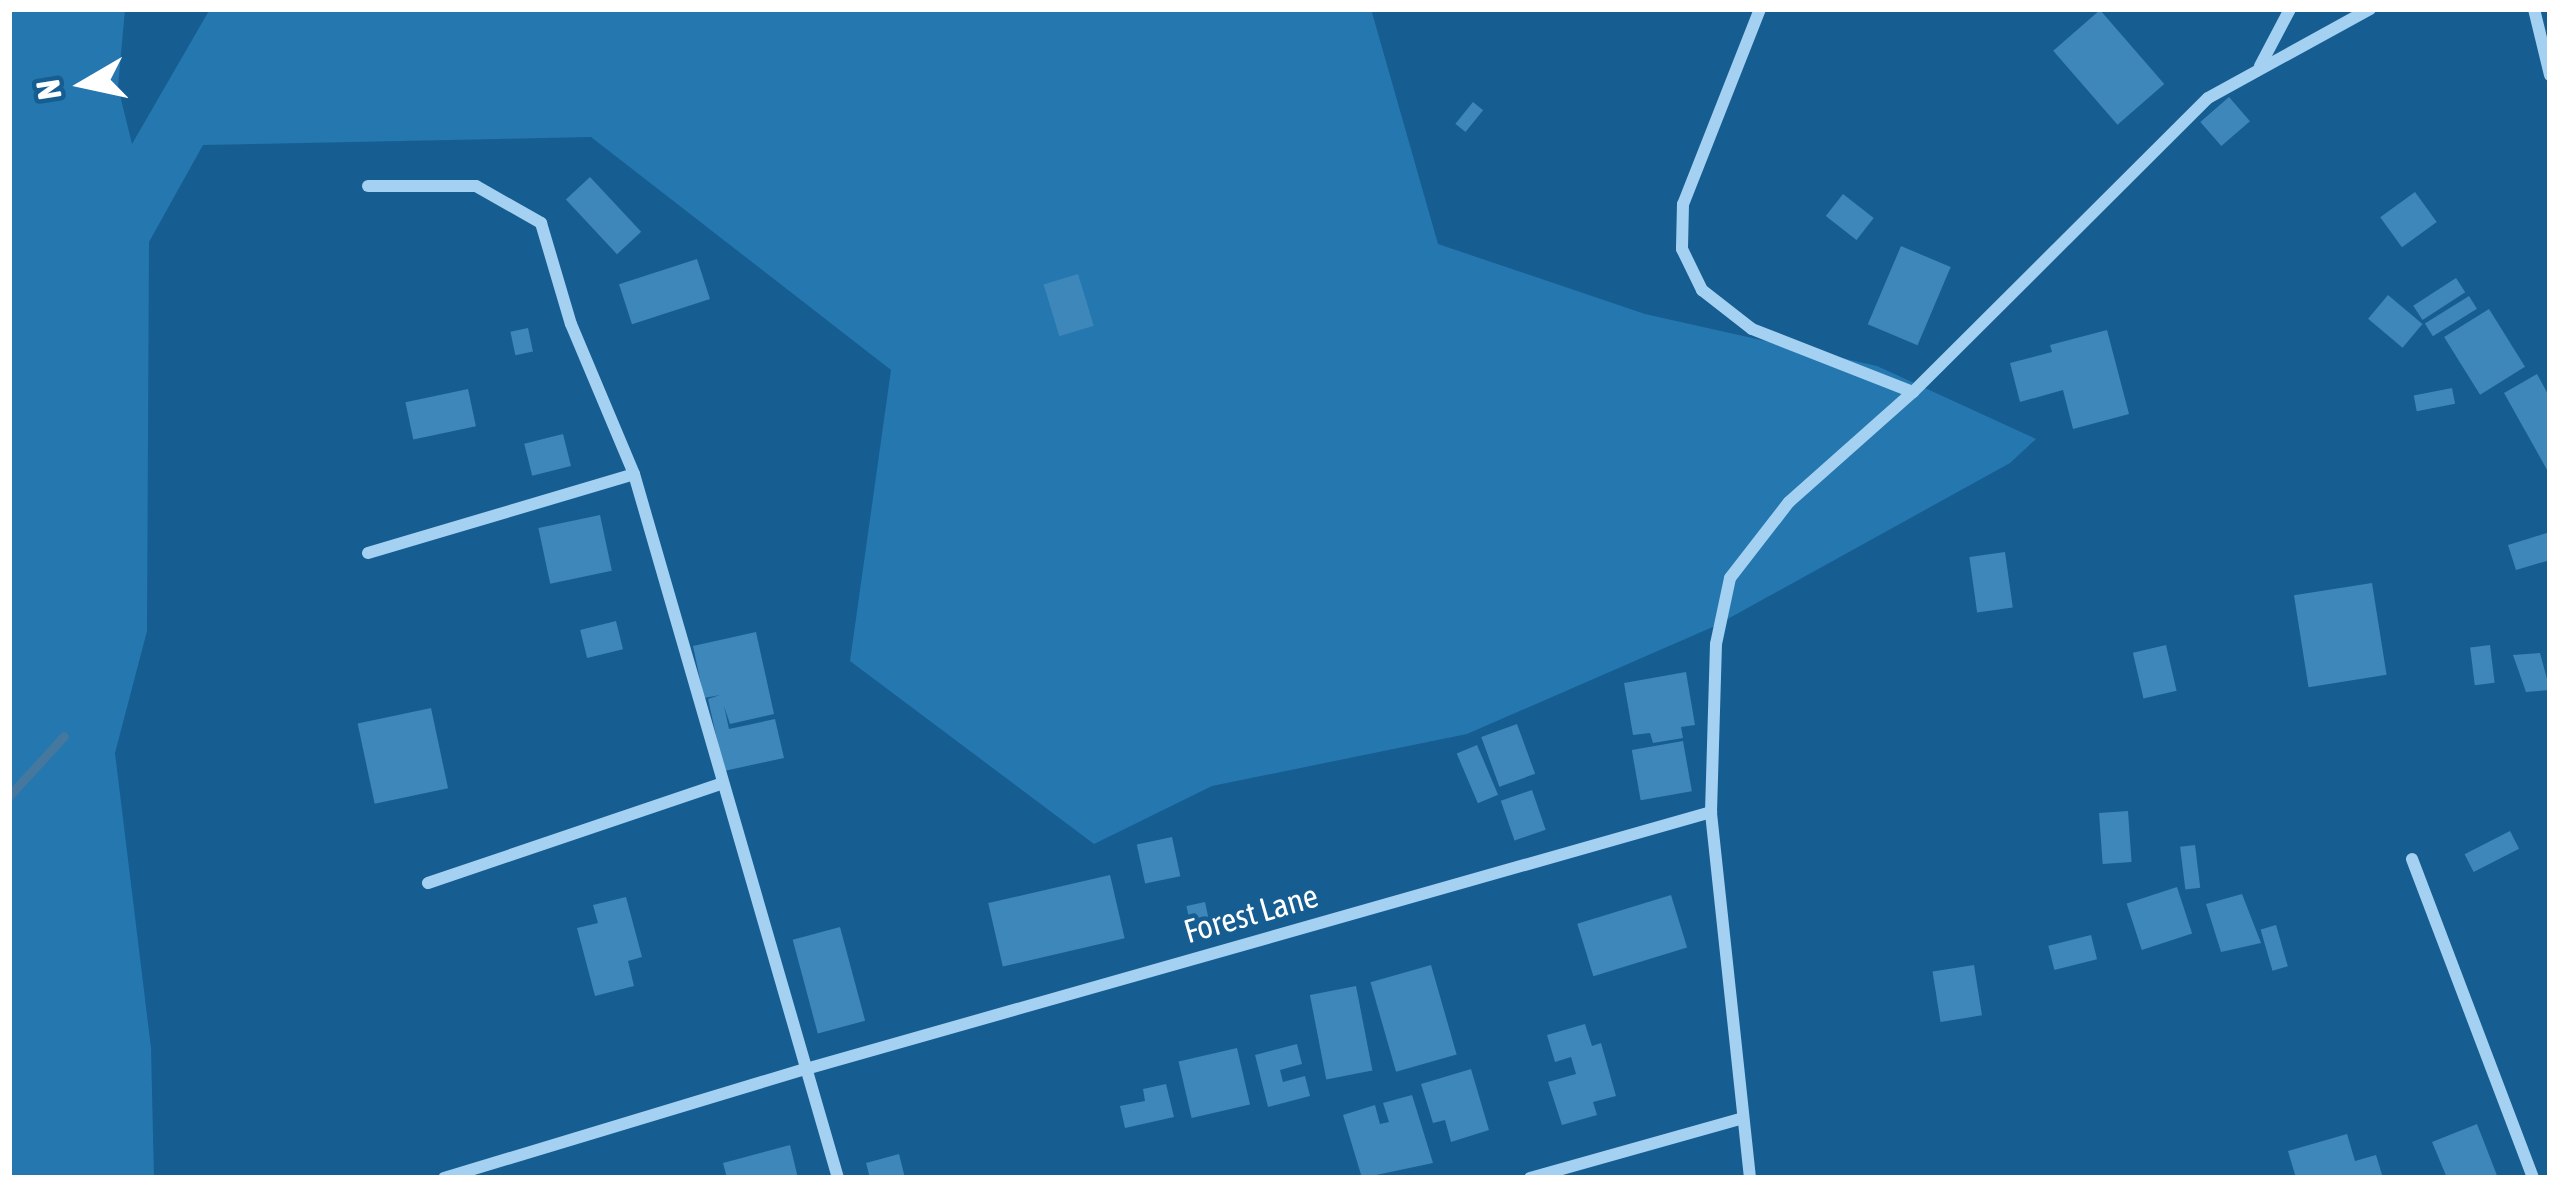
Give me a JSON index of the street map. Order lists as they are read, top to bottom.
{
  "streets": {
    "street": ["Forest Lane"]
  },
  "north": "left"
}
